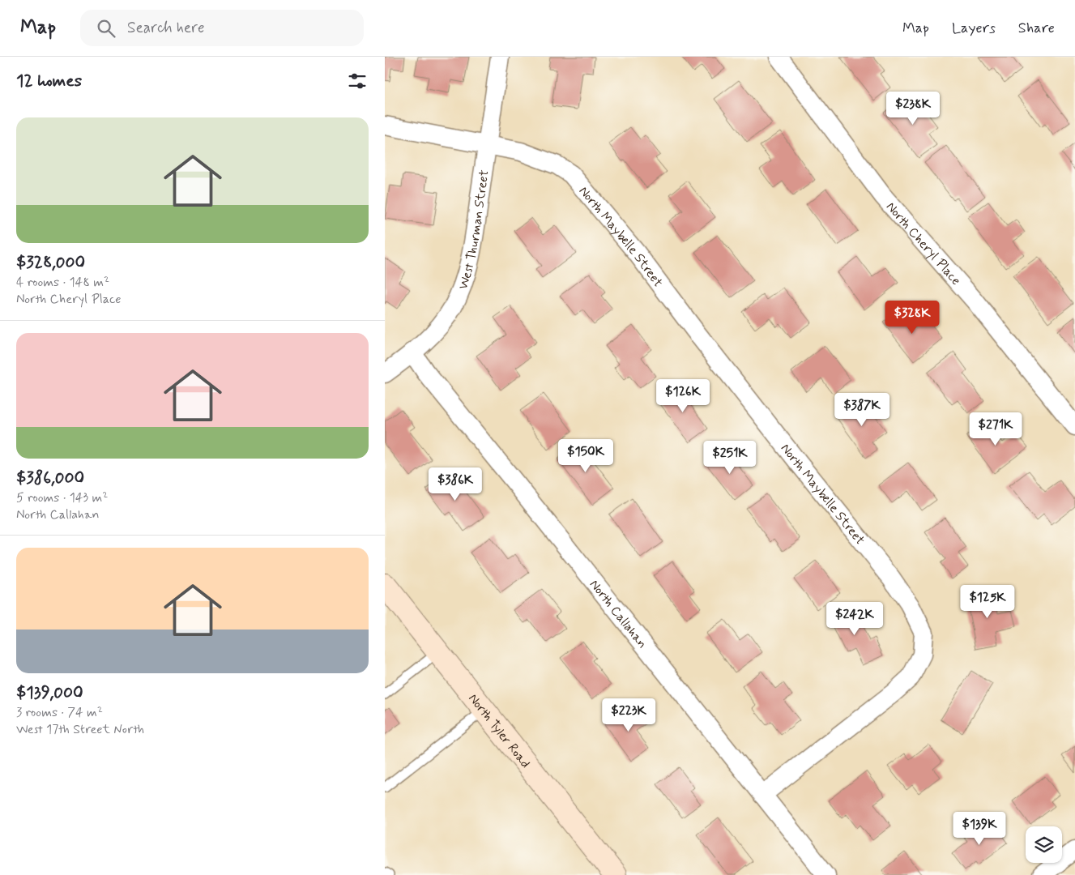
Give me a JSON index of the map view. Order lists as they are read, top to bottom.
{
  "streets": {
    "main road": ["North Tyler Road"],
    "street": [
      "West Thurman Street",
      "North Maybelle Street",
      "North Cheryl Place",
      "North Callahan"
    ]
  },
  "crossings": [
    ["West Thurman Street", "North Maybelle Street"],
    ["West Thurman Street", "North Callahan"],
    ["North Maybelle Street", "North Callahan"]
  ],
  "page": {
    "header": "Map",
    "search": "Search here",
    "nav": ["Map", "Layers", "Share"],
    "heading": "12 homes",
    "price": [
      "$238K",
      "$328K",
      "$126K",
      "$387K",
      "$271K",
      "$150K",
      "$251K",
      "$386K",
      "$125K",
      "$242K",
      "$223K",
      "$139K"
    ],
    "list": [
      {
        "name": "$328,000",
        "note": "4 rooms · 148 m² · North Cheryl Place"
      },
      {
        "name": "$386,000",
        "note": "5 rooms · 143 m² · North Callahan"
      },
      {
        "name": "$139,000",
        "note": "3 rooms · 74 m² · West 17th Street North"
      }
    ]
  }
}
